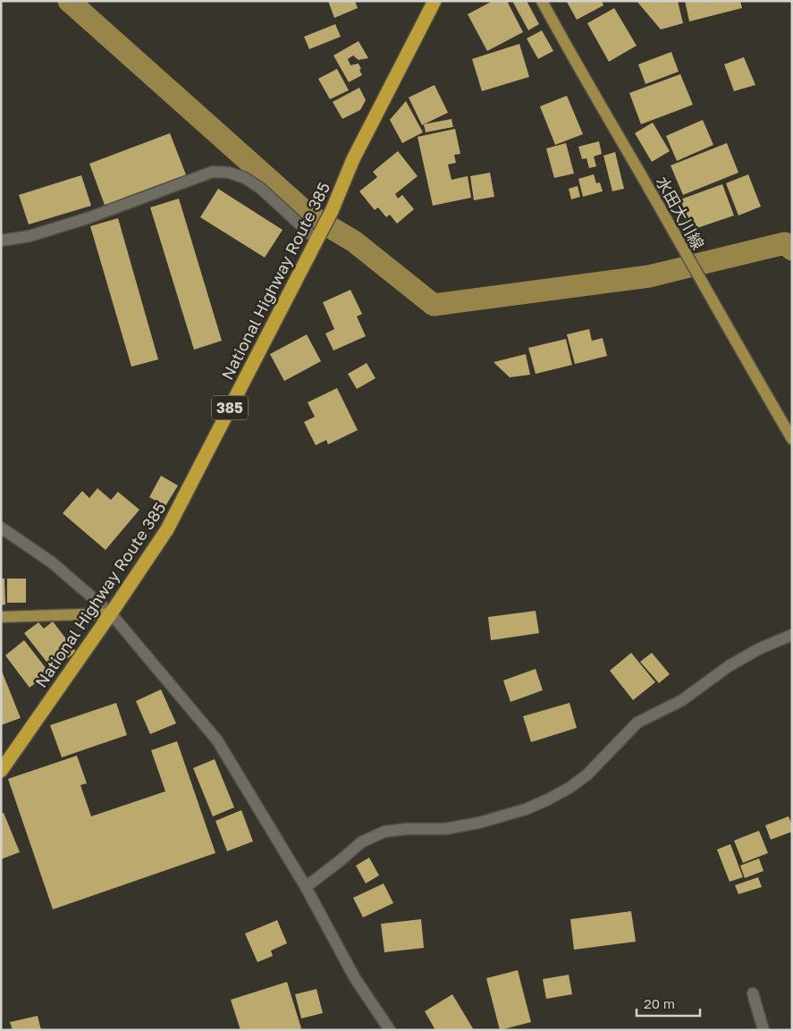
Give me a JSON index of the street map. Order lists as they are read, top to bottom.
{
  "streets": {
    "highway": ["National Highway Route 385", "385"],
    "main road": ["水田大川線"]
  },
  "scale_bar": "20 m"
}
